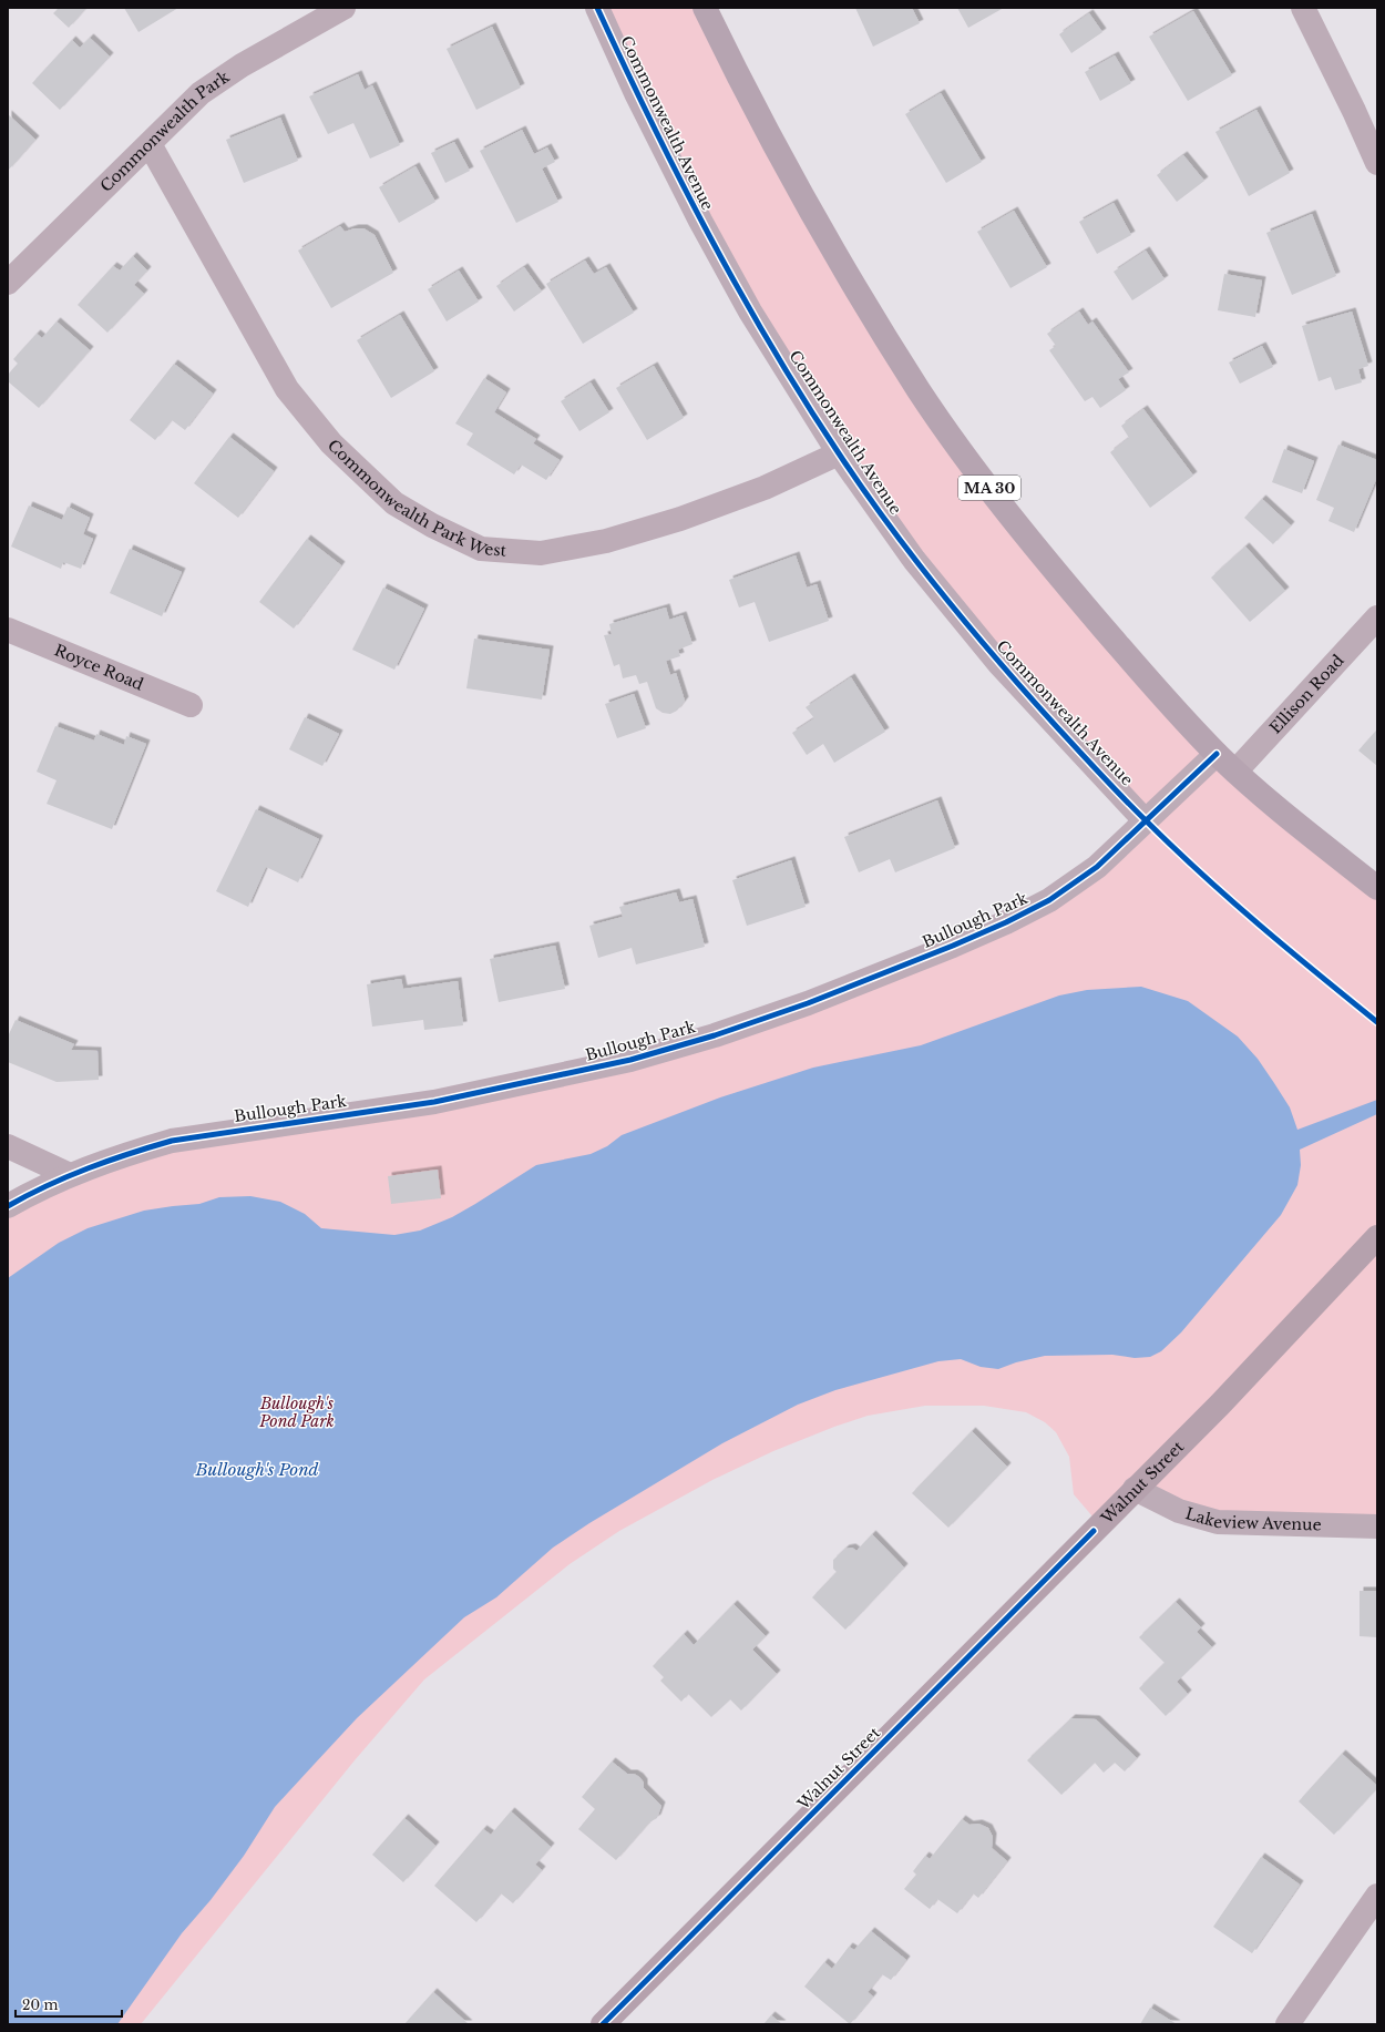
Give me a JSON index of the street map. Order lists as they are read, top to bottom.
{
  "streets": {
    "main road": ["MA 30", "Walnut Street"],
    "street": [
      "Commonwealth Avenue",
      "Commonwealth Park",
      "Commonwealth Park West",
      "Royce Road",
      "Ellison Road",
      "Bullough Park",
      "Lakeview Avenue"
    ]
  },
  "crossings": [
    ["Commonwealth Avenue", "Commonwealth Park West"],
    ["Commonwealth Avenue", "Bullough Park"],
    ["Commonwealth Park", "Commonwealth Park West"],
    ["MA 30", "Ellison Road"],
    ["MA 30", "Bullough Park"],
    ["Walnut Street", "Lakeview Avenue"]
  ],
  "water": ["Bullough's Pond"],
  "parks": ["Bullough's Pond Park"],
  "scale_bar": "20 m"
}
